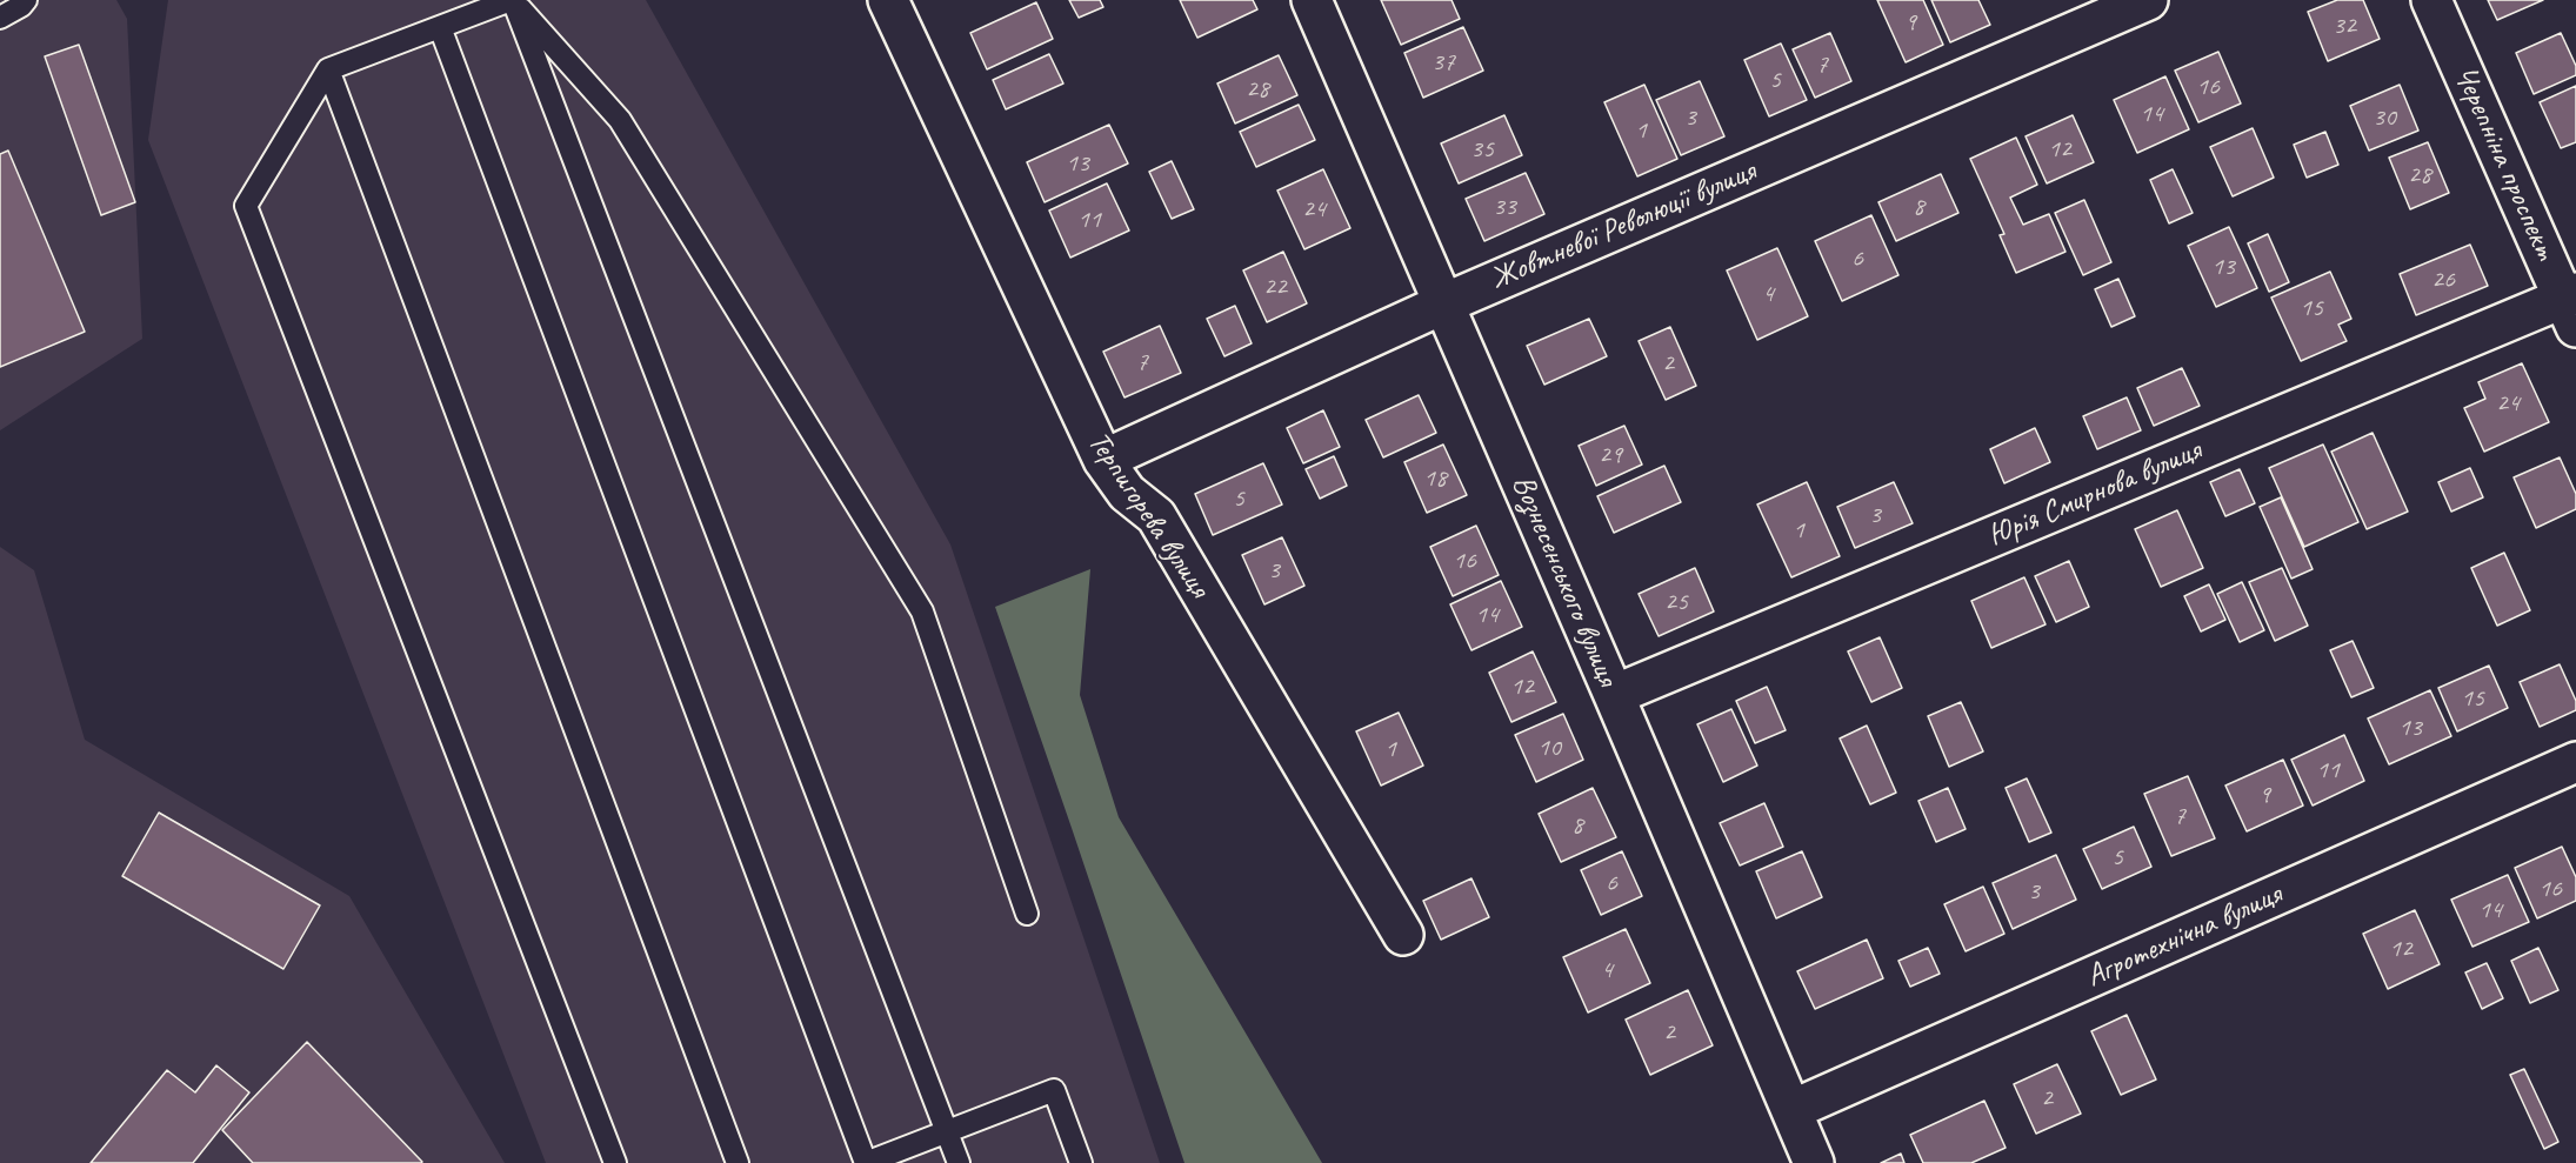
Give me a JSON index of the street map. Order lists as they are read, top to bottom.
{
  "streets": {
    "street": [
      "Черепніна проспект",
      "Жовтневої Революції вулиця",
      "Юрія Смирнова вулиця",
      "Терпигорева вулиця",
      "Вознесенського вулиця",
      "Агротехнічна вулиця"
    ]
  },
  "crossings": [
    ["Черепніна проспект", "Юрія Смирнова вулиця"],
    ["Жовтневої Революції вулиця", "Терпигорева вулиця"],
    ["Жовтневої Революції вулиця", "Вознесенського вулиця"],
    ["Юрія Смирнова вулиця", "Вознесенського вулиця"],
    ["Вознесенського вулиця", "Агротехнічна вулиця"]
  ],
  "house_numbers": [
    "9",
    "32",
    "37",
    "7",
    "5",
    "16",
    "28",
    "14",
    "3",
    "30",
    "1",
    "35",
    "12",
    "13",
    "28",
    "33",
    "8",
    "24",
    "11",
    "6",
    "13",
    "26",
    "22",
    "4",
    "15",
    "7",
    "2",
    "24",
    "29",
    "18",
    "5",
    "3",
    "1",
    "16",
    "3",
    "25",
    "14",
    "12",
    "15",
    "13",
    "10",
    "1",
    "11",
    "9",
    "7",
    "8",
    "5",
    "6",
    "16",
    "3",
    "14",
    "12",
    "4",
    "2",
    "2"
  ]
}
